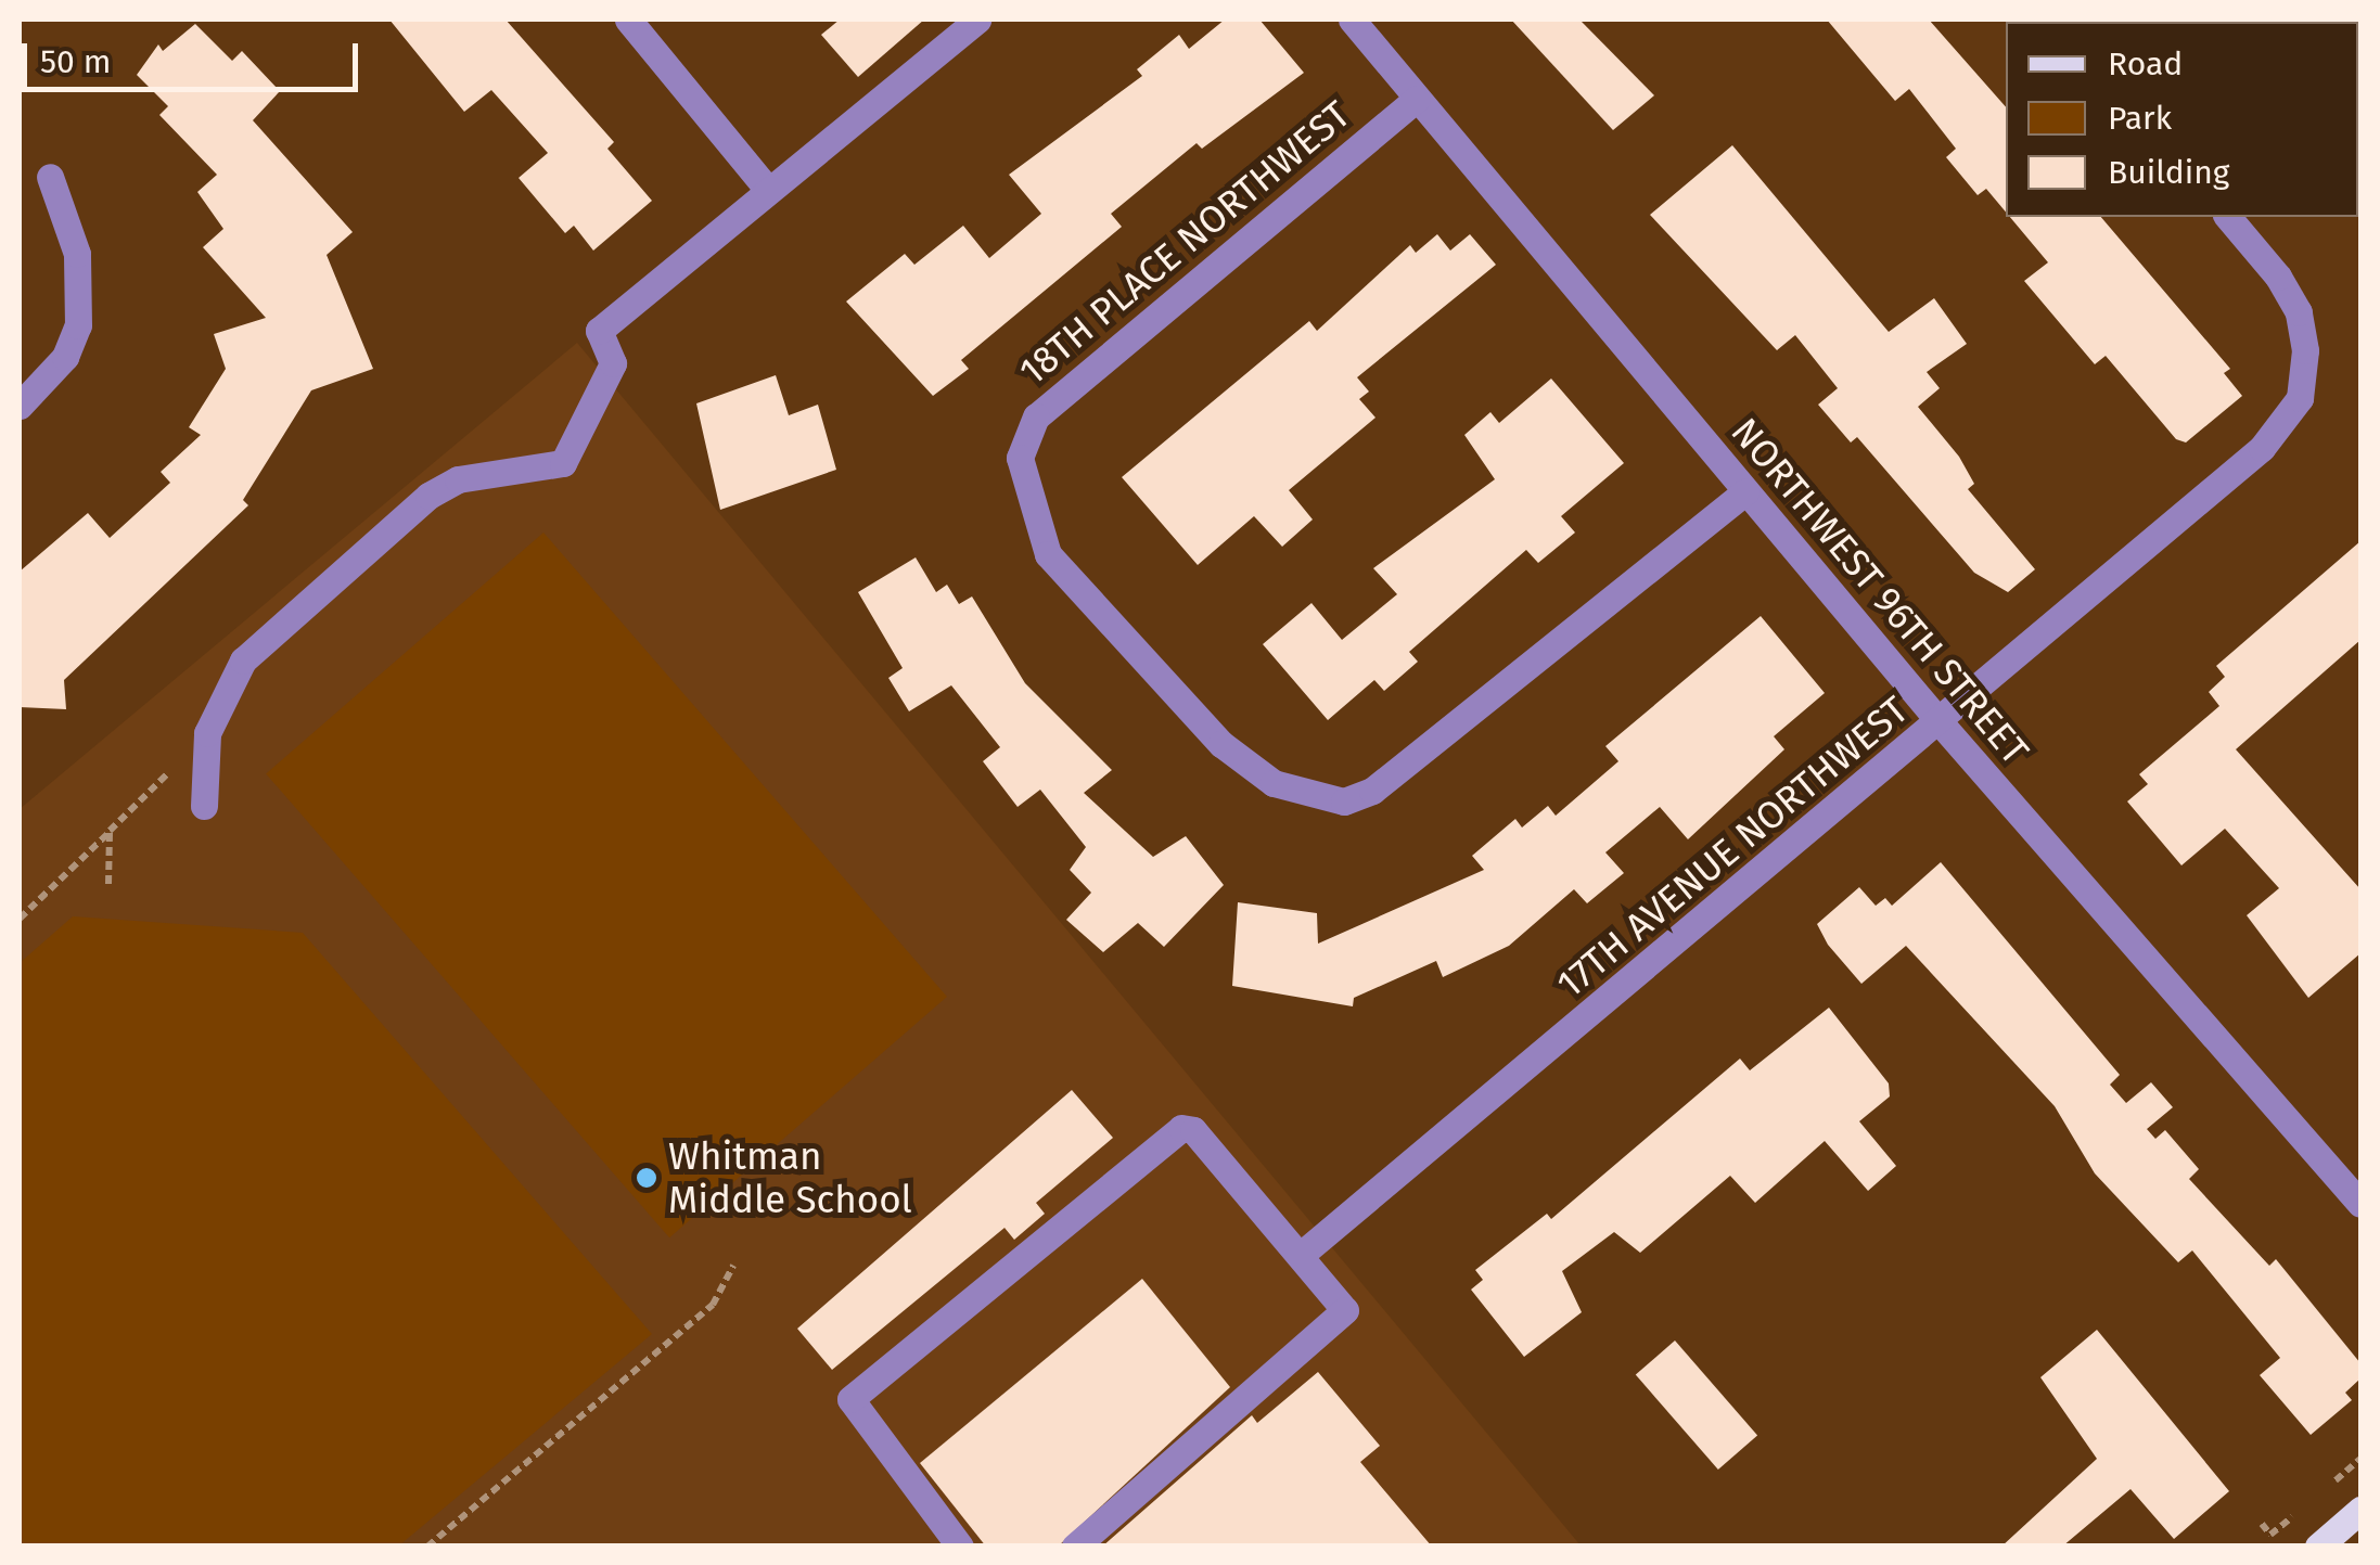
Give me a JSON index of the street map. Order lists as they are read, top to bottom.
{
  "streets": {
    "street": ["18TH PLACE NORTHWEST", "NORTHWEST 96TH STREET", "17TH AVENUE NORTHWEST"]
  },
  "crossings": [
    ["18TH PLACE NORTHWEST", "NORTHWEST 96TH STREET"],
    ["NORTHWEST 96TH STREET", "17TH AVENUE NORTHWEST"]
  ],
  "places": ["Whitman Middle School"],
  "legend": ["Road", "Park", "Building"],
  "scale_bar": "50 m"
}
